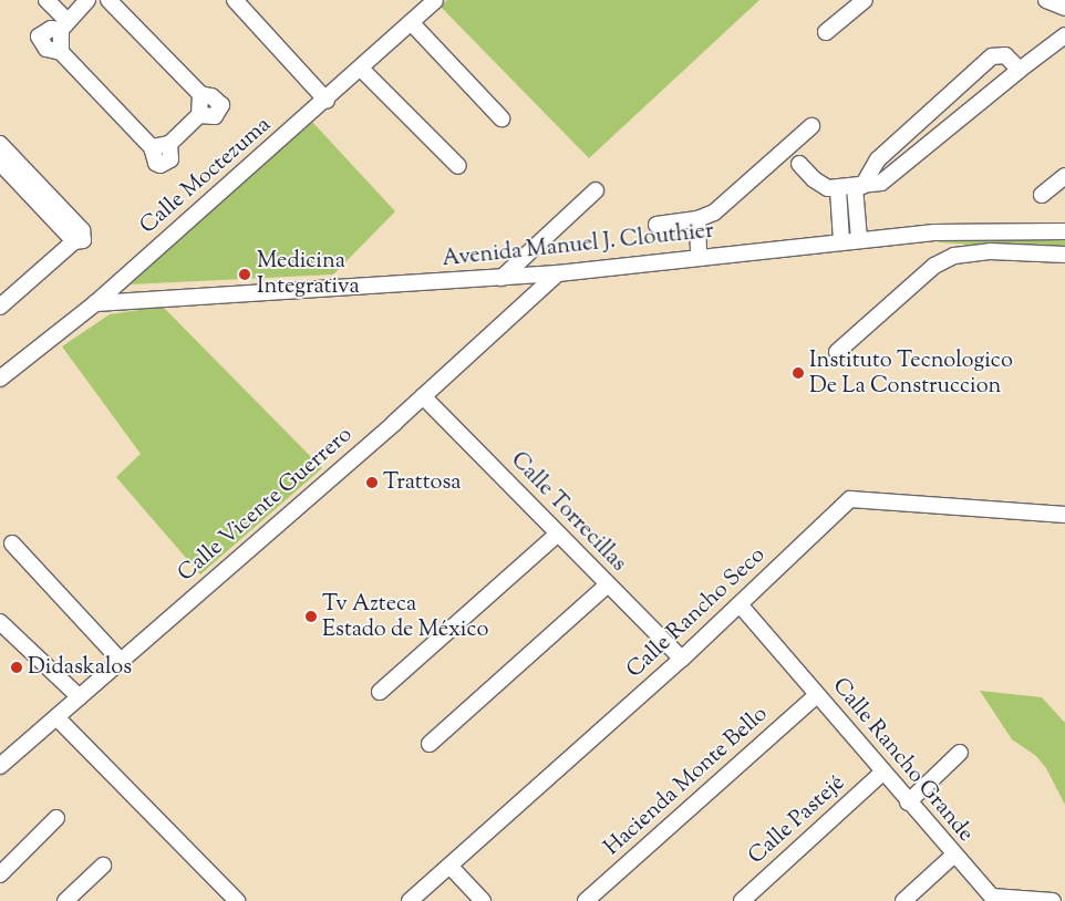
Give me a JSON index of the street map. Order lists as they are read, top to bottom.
{
  "streets": {
    "street": [
      "Calle Moctezuma",
      "Avenida Manuel J. Clouthier",
      "Calle Vicente Guerrero",
      "Calle Torrecillas",
      "Calle Rancho Seco",
      "Calle Rancho Grande",
      "Hacienda Monte Bello",
      "Calle Pastejé"
    ]
  },
  "crossings": [
    ["Calle Moctezuma", "Avenida Manuel J. Clouthier"],
    ["Avenida Manuel J. Clouthier", "Calle Vicente Guerrero"],
    ["Calle Vicente Guerrero", "Calle Torrecillas"],
    ["Calle Torrecillas", "Calle Rancho Seco"],
    ["Calle Rancho Seco", "Calle Rancho Grande"],
    ["Calle Rancho Grande", "Hacienda Monte Bello"],
    ["Calle Rancho Grande", "Calle Pastejé"]
  ],
  "places": [
    "Medicina Integrativa",
    "Instituto Tecnologico De La Construccion",
    "Trattosa",
    "Tv Azteca Estado de México",
    "Didaskalos"
  ]
}
